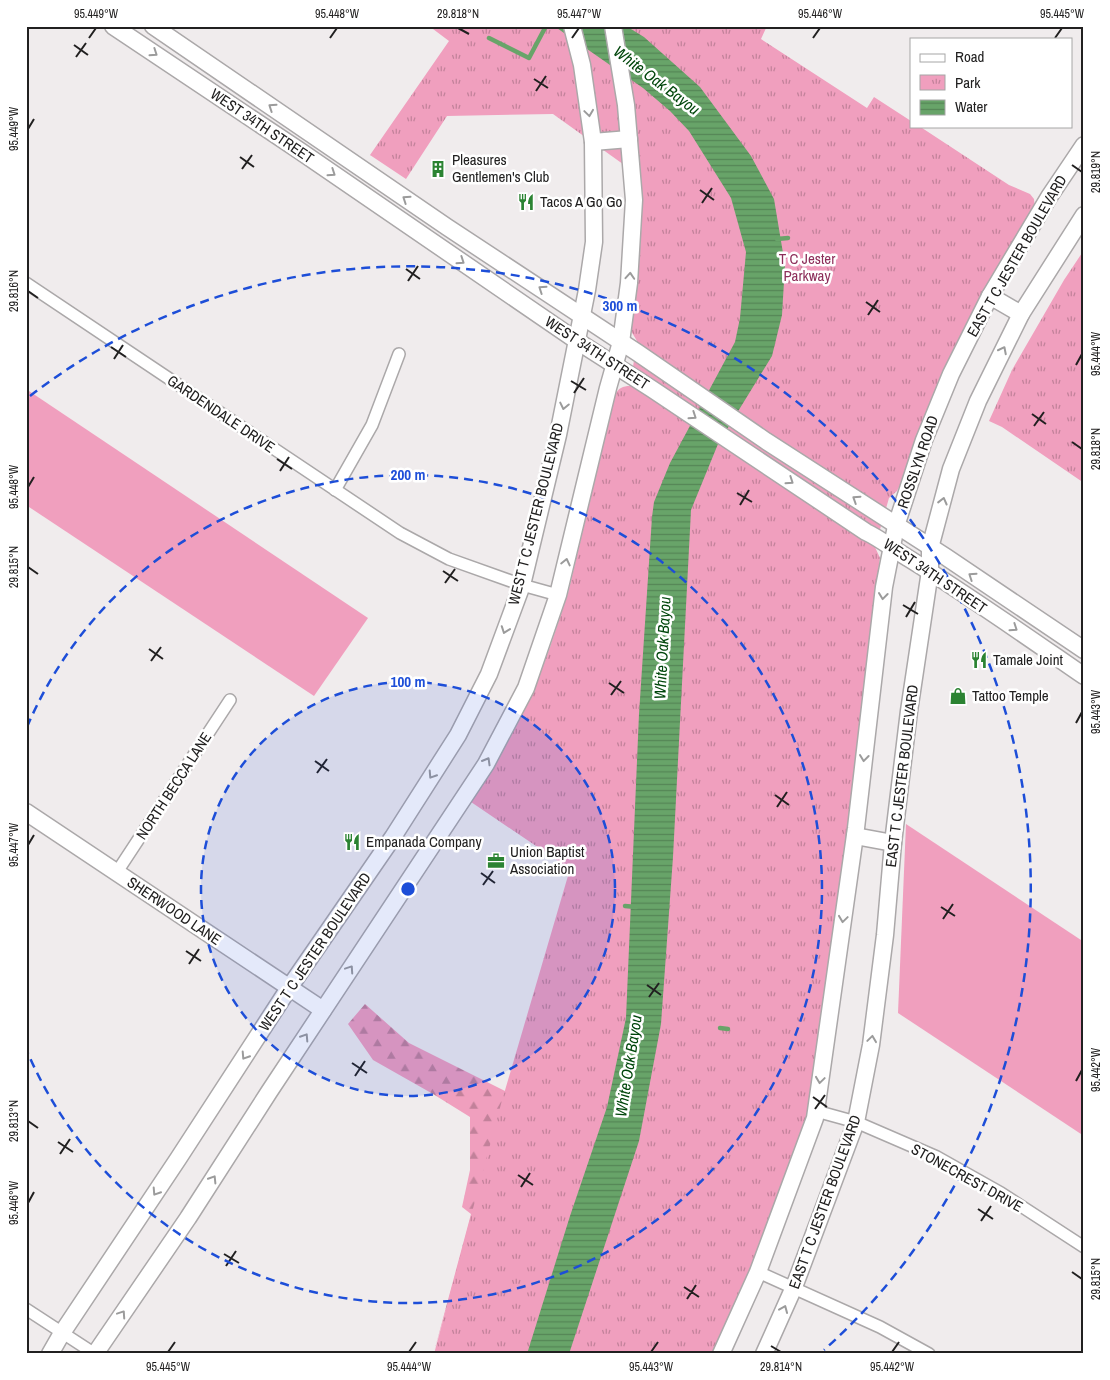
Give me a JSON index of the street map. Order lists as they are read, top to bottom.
{
  "streets": {
    "main road": [
      "WEST 34TH STREET",
      "EAST T C JESTER BOULEVARD",
      "ROSSLYN ROAD",
      "WEST T C JESTER BOULEVARD",
      "SHERWOOD LANE"
    ],
    "street": ["GARDENDALE DRIVE", "NORTH BECCA LANE", "STONECREST DRIVE"]
  },
  "crossings": [
    ["WEST 34TH STREET", "EAST T C JESTER BOULEVARD"],
    ["WEST 34TH STREET", "ROSSLYN ROAD"],
    ["WEST 34TH STREET", "WEST T C JESTER BOULEVARD"],
    ["EAST T C JESTER BOULEVARD", "ROSSLYN ROAD"],
    ["EAST T C JESTER BOULEVARD", "STONECREST DRIVE"],
    ["GARDENDALE DRIVE", "WEST T C JESTER BOULEVARD"],
    ["WEST T C JESTER BOULEVARD", "SHERWOOD LANE"],
    ["NORTH BECCA LANE", "SHERWOOD LANE"]
  ],
  "water": ["White Oak Bayou"],
  "parks": ["T C Jester Parkway"],
  "places": {
    "building": ["Pleasures Gentlemen's Club"],
    "restaurant": ["Tacos A Go Go", "Tamale Joint", "Empanada Company"],
    "shop": ["Tattoo Temple"],
    "office": ["Union Baptist Association"]
  },
  "legend": ["Road", "Park", "Water"],
  "coordinates": [
    "95.449°W",
    "95.448°W",
    "29.818°N",
    "95.447°W",
    "95.446°W",
    "95.445°W",
    "29.819°N",
    "29.816°N",
    "95.444°W",
    "29.815°N",
    "95.443°W",
    "95.442°W",
    "29.813°N",
    "29.814°N"
  ],
  "rings": ["300 m", "200 m", "100 m"]
}
